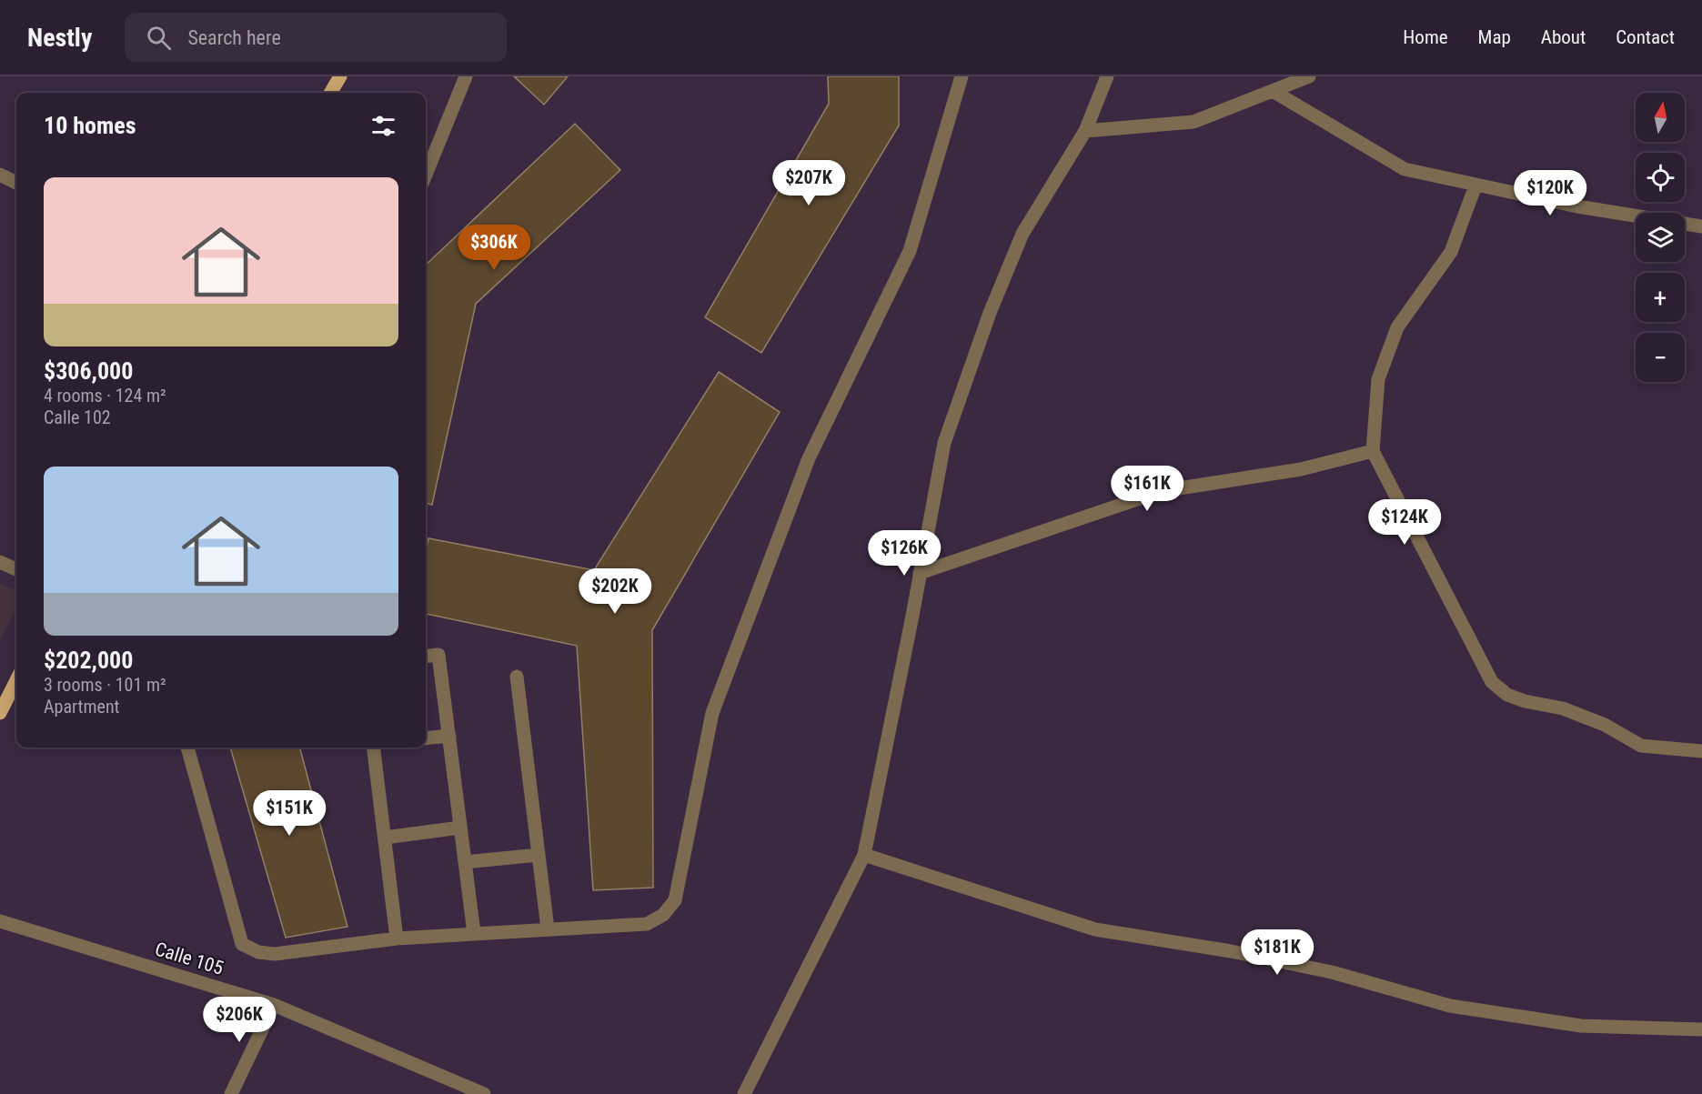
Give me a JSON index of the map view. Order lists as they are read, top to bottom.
{
  "streets": {
    "street": ["Calle 105"]
  },
  "north": "top",
  "page": {
    "header": "Nestly",
    "search": "Search here",
    "nav": [
      "Home",
      "Map",
      "About",
      "Contact"
    ],
    "map_buttons": ["+", "−"],
    "heading": "10 homes",
    "list": [
      {
        "name": "$306,000",
        "note": "4 rooms · 124 m² · Calle 102"
      },
      {
        "name": "$202,000",
        "note": "3 rooms · 101 m² · Apartment"
      }
    ],
    "price": [
      "$207K",
      "$120K",
      "$306K",
      "$161K",
      "$124K",
      "$126K",
      "$202K",
      "$151K",
      "$181K",
      "$206K"
    ]
  }
}
